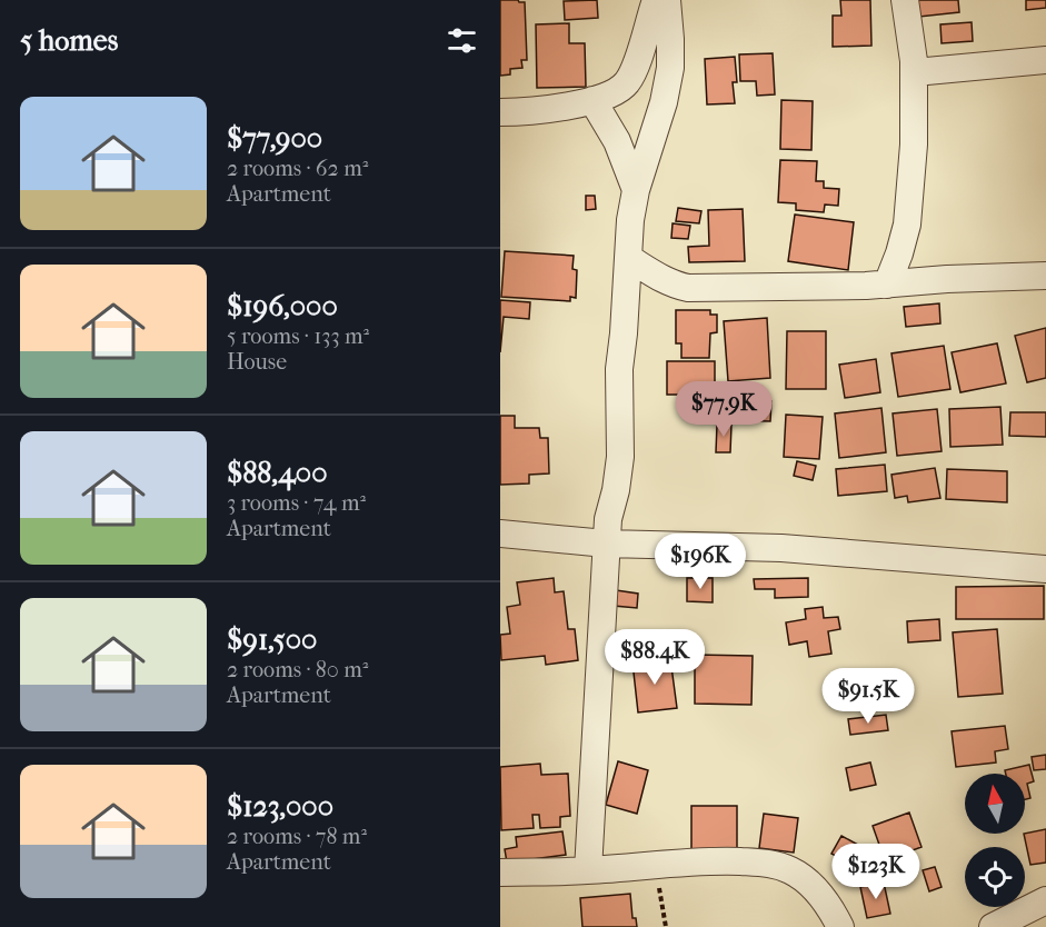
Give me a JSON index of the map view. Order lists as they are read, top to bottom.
{
  "north": "top",
  "page": {
    "heading": "5 homes",
    "list": [
      {
        "name": "$77,900",
        "note": "2 rooms · 62 m² · Apartment"
      },
      {
        "name": "$196,000",
        "note": "5 rooms · 133 m² · House"
      },
      {
        "name": "$88,400",
        "note": "3 rooms · 74 m² · Apartment"
      },
      {
        "name": "$91,500",
        "note": "2 rooms · 80 m² · Apartment"
      },
      {
        "name": "$123,000",
        "note": "2 rooms · 78 m² · Apartment"
      }
    ],
    "price": [
      "$77.9K",
      "$196K",
      "$88.4K",
      "$91.5K",
      "$123K"
    ]
  }
}
